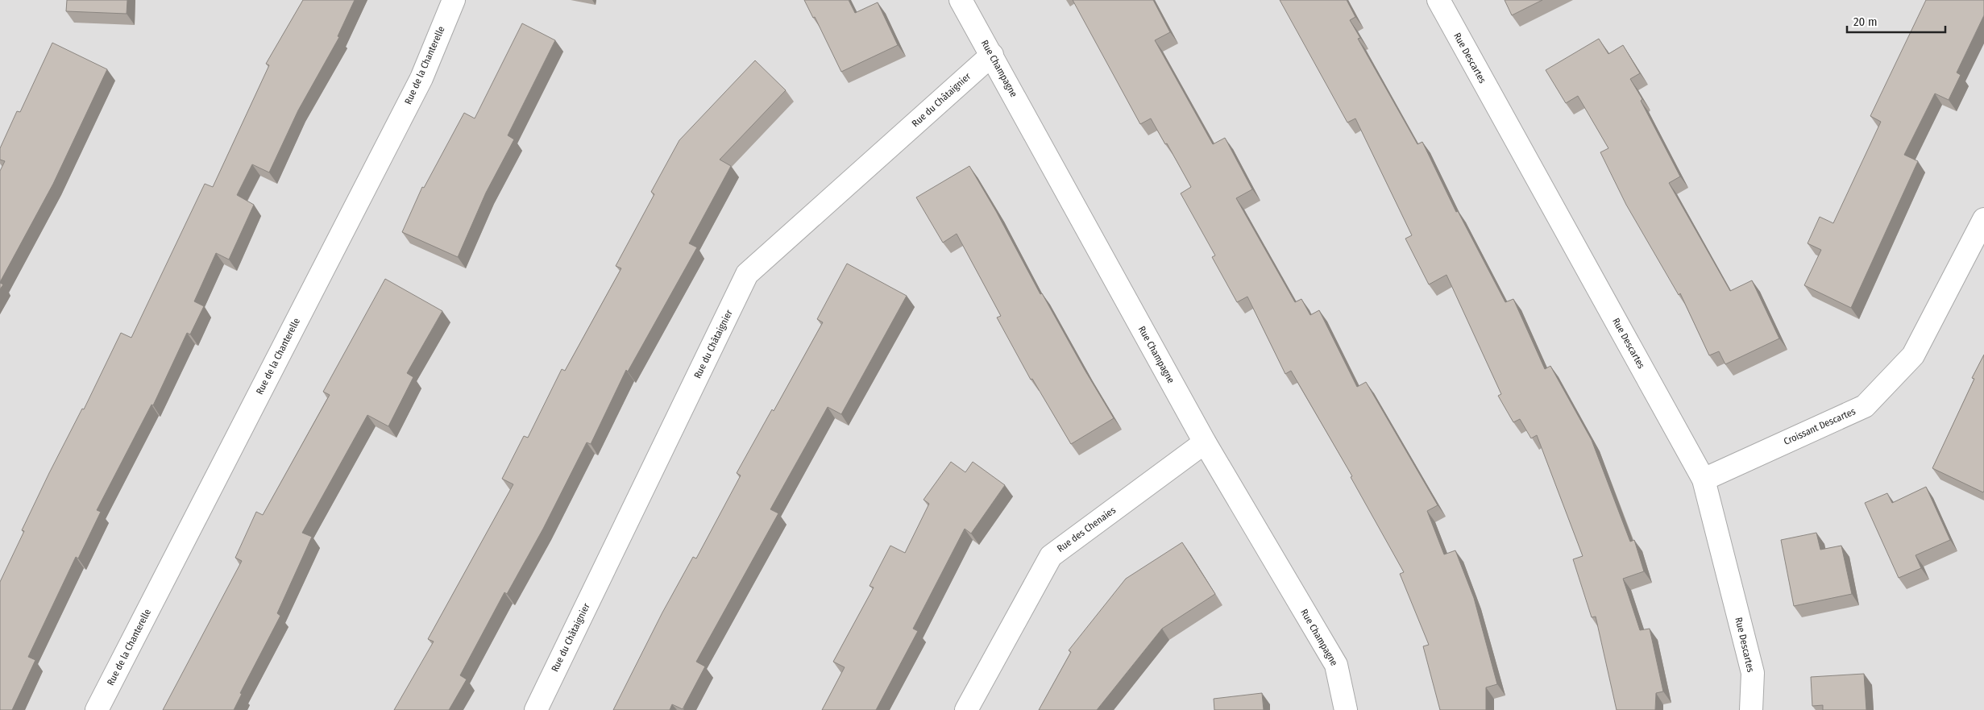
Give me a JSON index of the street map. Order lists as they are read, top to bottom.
{
  "streets": {
    "street": [
      "Rue Descartes",
      "Rue de la Chanterelle",
      "Rue Champagne",
      "Rue du Châtaignier",
      "Croissant Descartes",
      "Rue des Chenaies"
    ]
  },
  "crossings": [
    ["Rue Descartes", "Croissant Descartes"],
    ["Rue Champagne", "Rue du Châtaignier"],
    ["Rue Champagne", "Rue des Chenaies"]
  ],
  "scale_bar": "20 m"
}
